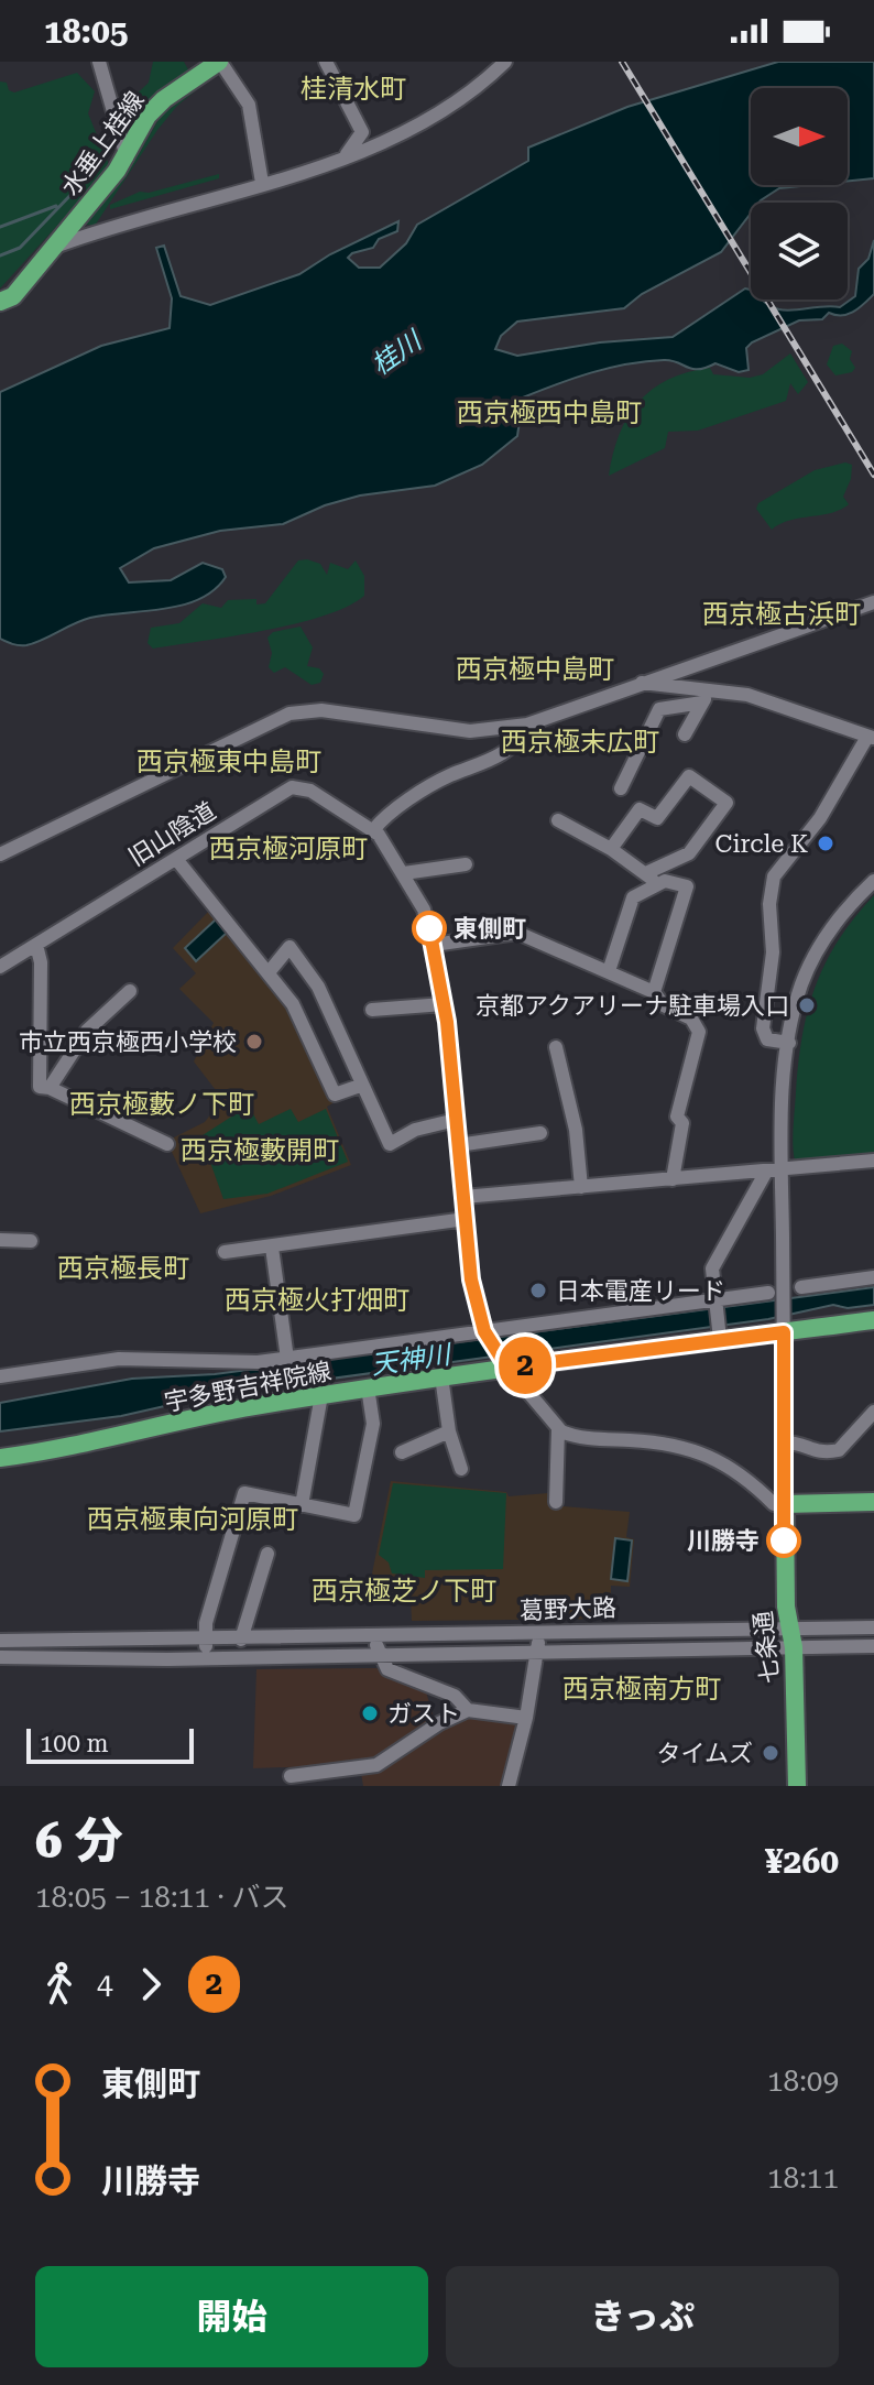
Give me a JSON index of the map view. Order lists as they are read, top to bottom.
{
  "streets": {
    "main road": ["水垂上桂線", "宇多野吉祥院線", "七条通"],
    "street": ["旧山陰道", "葛野大路"]
  },
  "crossings": [
    ["旧山陰道", "宇多野吉祥院線"],
    ["葛野大路", "七条通"]
  ],
  "districts": [
    "桂清水町",
    "西京極西中島町",
    "西京極古浜町",
    "西京極中島町",
    "西京極末広町",
    "西京極東中島町",
    "西京極河原町",
    "西京極藪ノ下町",
    "西京極藪開町",
    "西京極長町",
    "西京極火打畑町",
    "西京極東向河原町",
    "西京極芝ノ下町",
    "西京極南方町"
  ],
  "water": ["桂川", "天神川"],
  "places": [
    "Circle K",
    "東側町",
    "京都アクアリーナ駐車場入口",
    "市立西京極西小学校",
    "日本電産リード",
    "川勝寺",
    "ガスト",
    "タイムズ"
  ],
  "lines": ["bus line 2"],
  "scale_bar": "100 m",
  "north": "right",
  "page": {
    "status": "18:05",
    "on_map": "2",
    "scale": "100 m",
    "heading": ["6 分", "18:05 – 18:11 · バス", "¥260"],
    "legs": ["4", "2"],
    "list": [
      {
        "name": "東側町",
        "value": "18:09"
      },
      {
        "name": "川勝寺",
        "value": "18:11"
      }
    ],
    "buttons": ["開始", "きっぷ"]
  }
}
